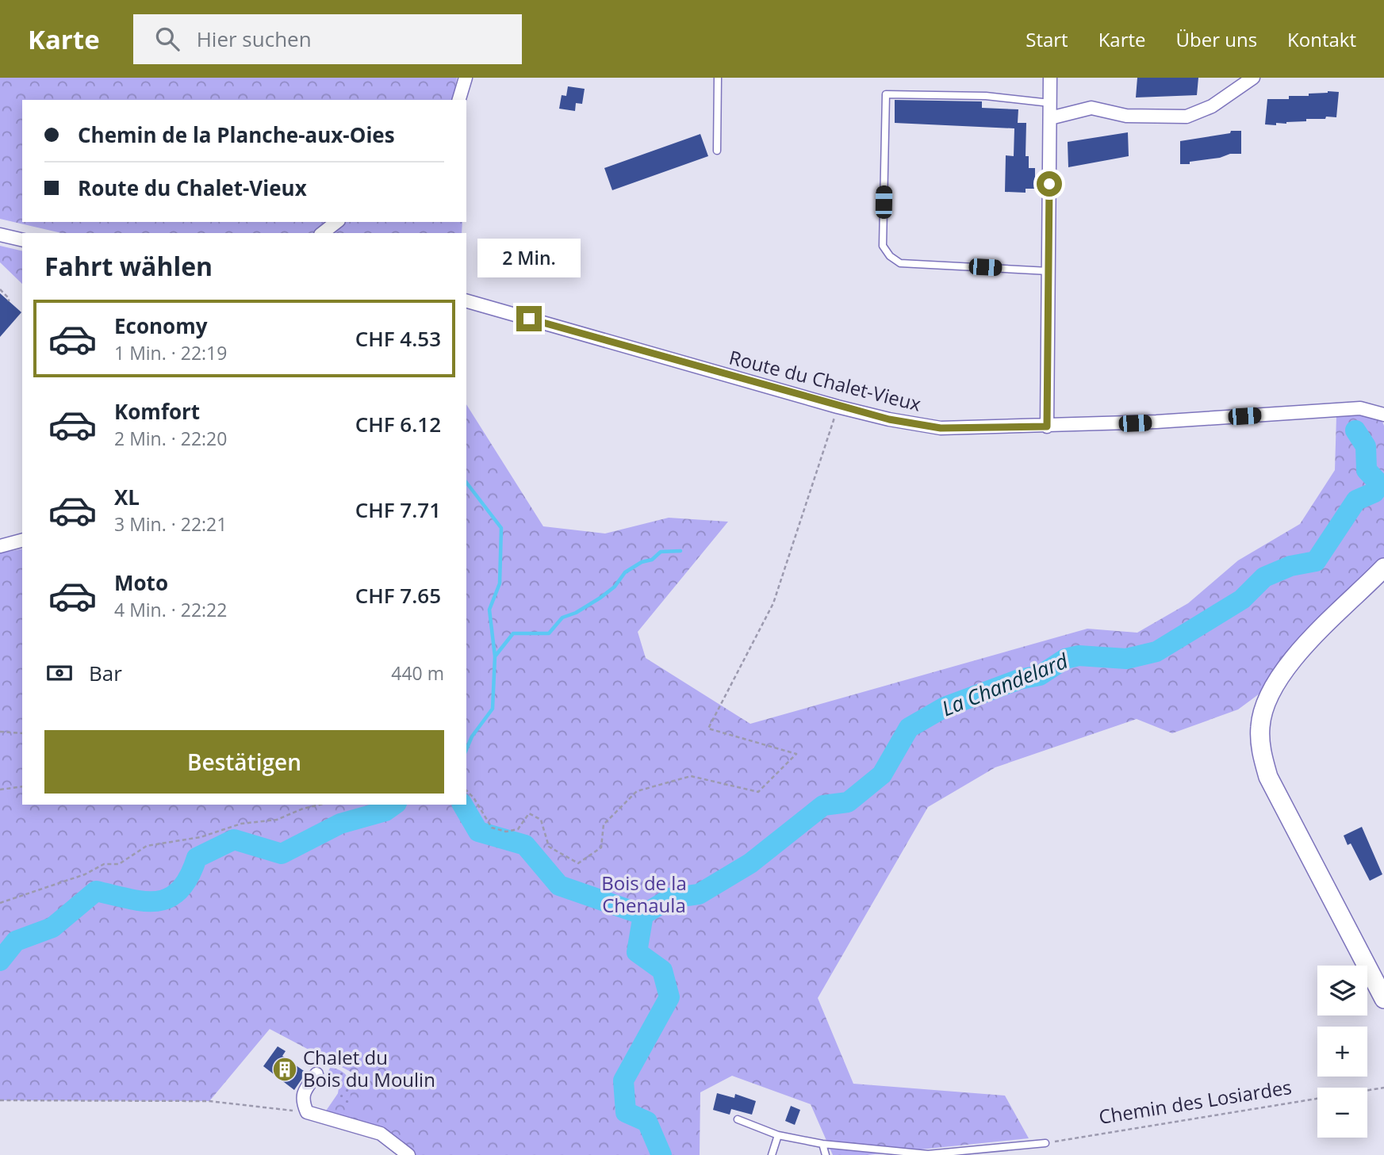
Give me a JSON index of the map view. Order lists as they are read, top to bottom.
{
  "streets": {
    "street": ["Route du Chalet-Vieux"],
    "path": ["Chemin des Losiardes"]
  },
  "water": ["La Chandelard"],
  "parks": ["Bois de la Chenaula"],
  "places": {
    "building": ["Chalet du Bois du Moulin"]
  },
  "page": {
    "header": "Karte",
    "search": "Hier suchen",
    "nav": [
      "Start",
      "Karte",
      "Über uns",
      "Kontakt"
    ],
    "banner": ["Chemin de la Planche-aux-Oies", "Route du Chalet-Vieux"],
    "heading": "Fahrt wählen",
    "bubble": "2 Min.",
    "list": [
      {
        "name": "Economy",
        "note": "1 Min. · 22:19",
        "value": "CHF 4.53"
      },
      {
        "name": "Komfort",
        "note": "2 Min. · 22:20",
        "value": "CHF 6.12"
      },
      {
        "name": "XL",
        "note": "3 Min. · 22:21",
        "value": "CHF 7.71"
      },
      {
        "name": "Moto",
        "note": "4 Min. · 22:22",
        "value": "CHF 7.65"
      }
    ],
    "pay": ["Bar", "440 m"],
    "buttons": "Bestätigen",
    "map_buttons": ["+", "−"]
  }
}
